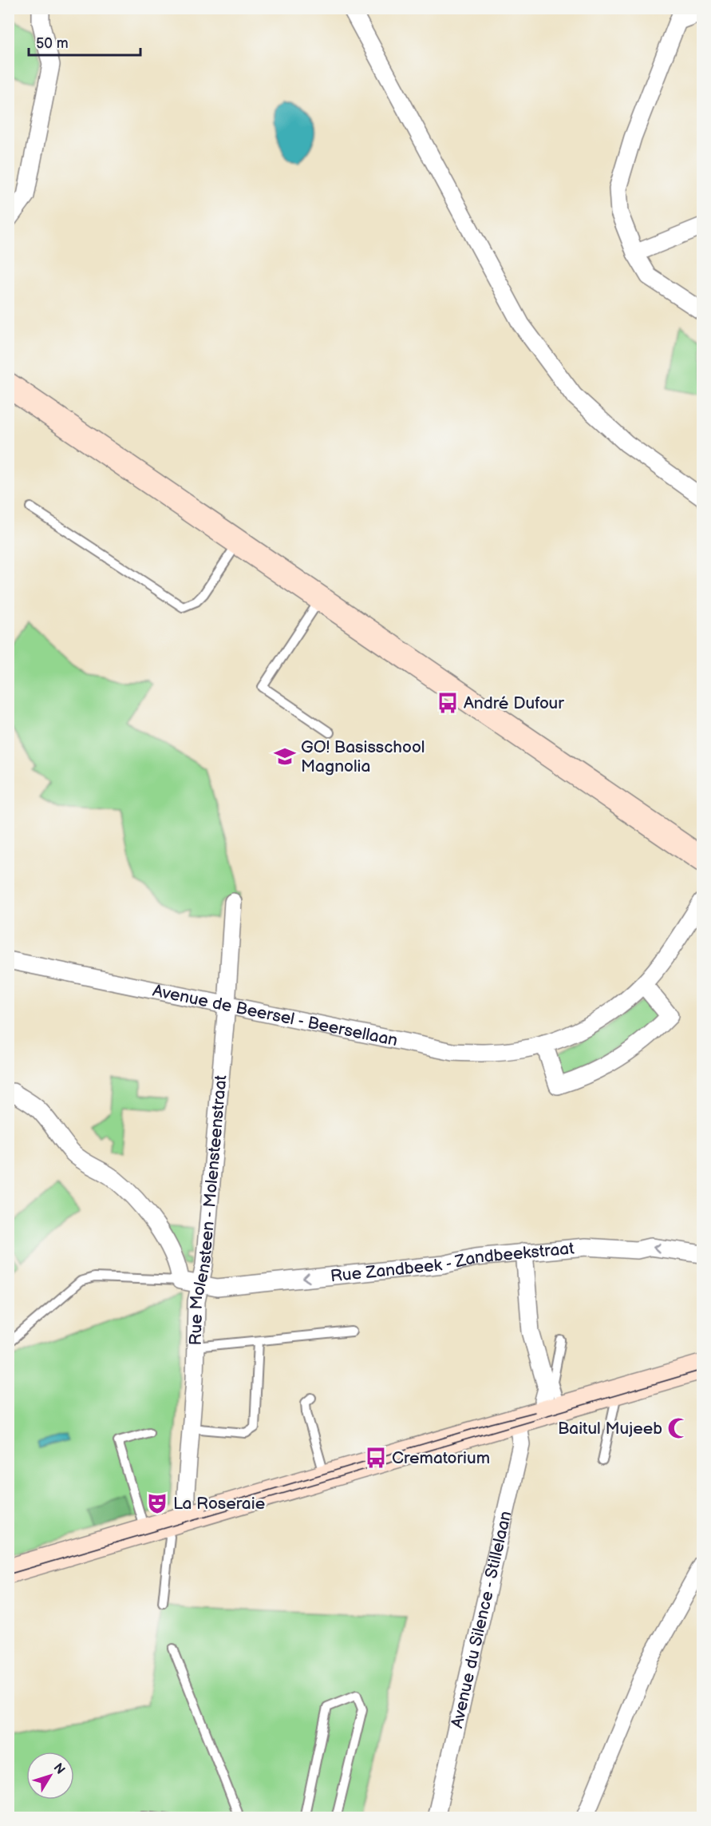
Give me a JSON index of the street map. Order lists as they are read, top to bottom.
{
  "streets": {
    "street": [
      "Avenue de Beersel - Beersellaan",
      "Rue Molensteen - Molensteenstraat",
      "Rue Zandbeek - Zandbeekstraat",
      "Avenue du Silence - Stillelaan"
    ]
  },
  "crossings": [
    ["Avenue de Beersel - Beersellaan", "Rue Molensteen - Molensteenstraat"],
    ["Rue Molensteen - Molensteenstraat", "Rue Zandbeek - Zandbeekstraat"]
  ],
  "one_way": ["Rue Zandbeek - Zandbeekstraat"],
  "places": {
    "bus stop": ["André Dufour", "Crematorium"],
    "school or university": ["GO! Basisschool Magnolia"],
    "mosque": ["Baitul Mujeeb"],
    "theatre": ["La Roseraie"]
  },
  "scale_bar": "50 m",
  "north": "top right"
}
